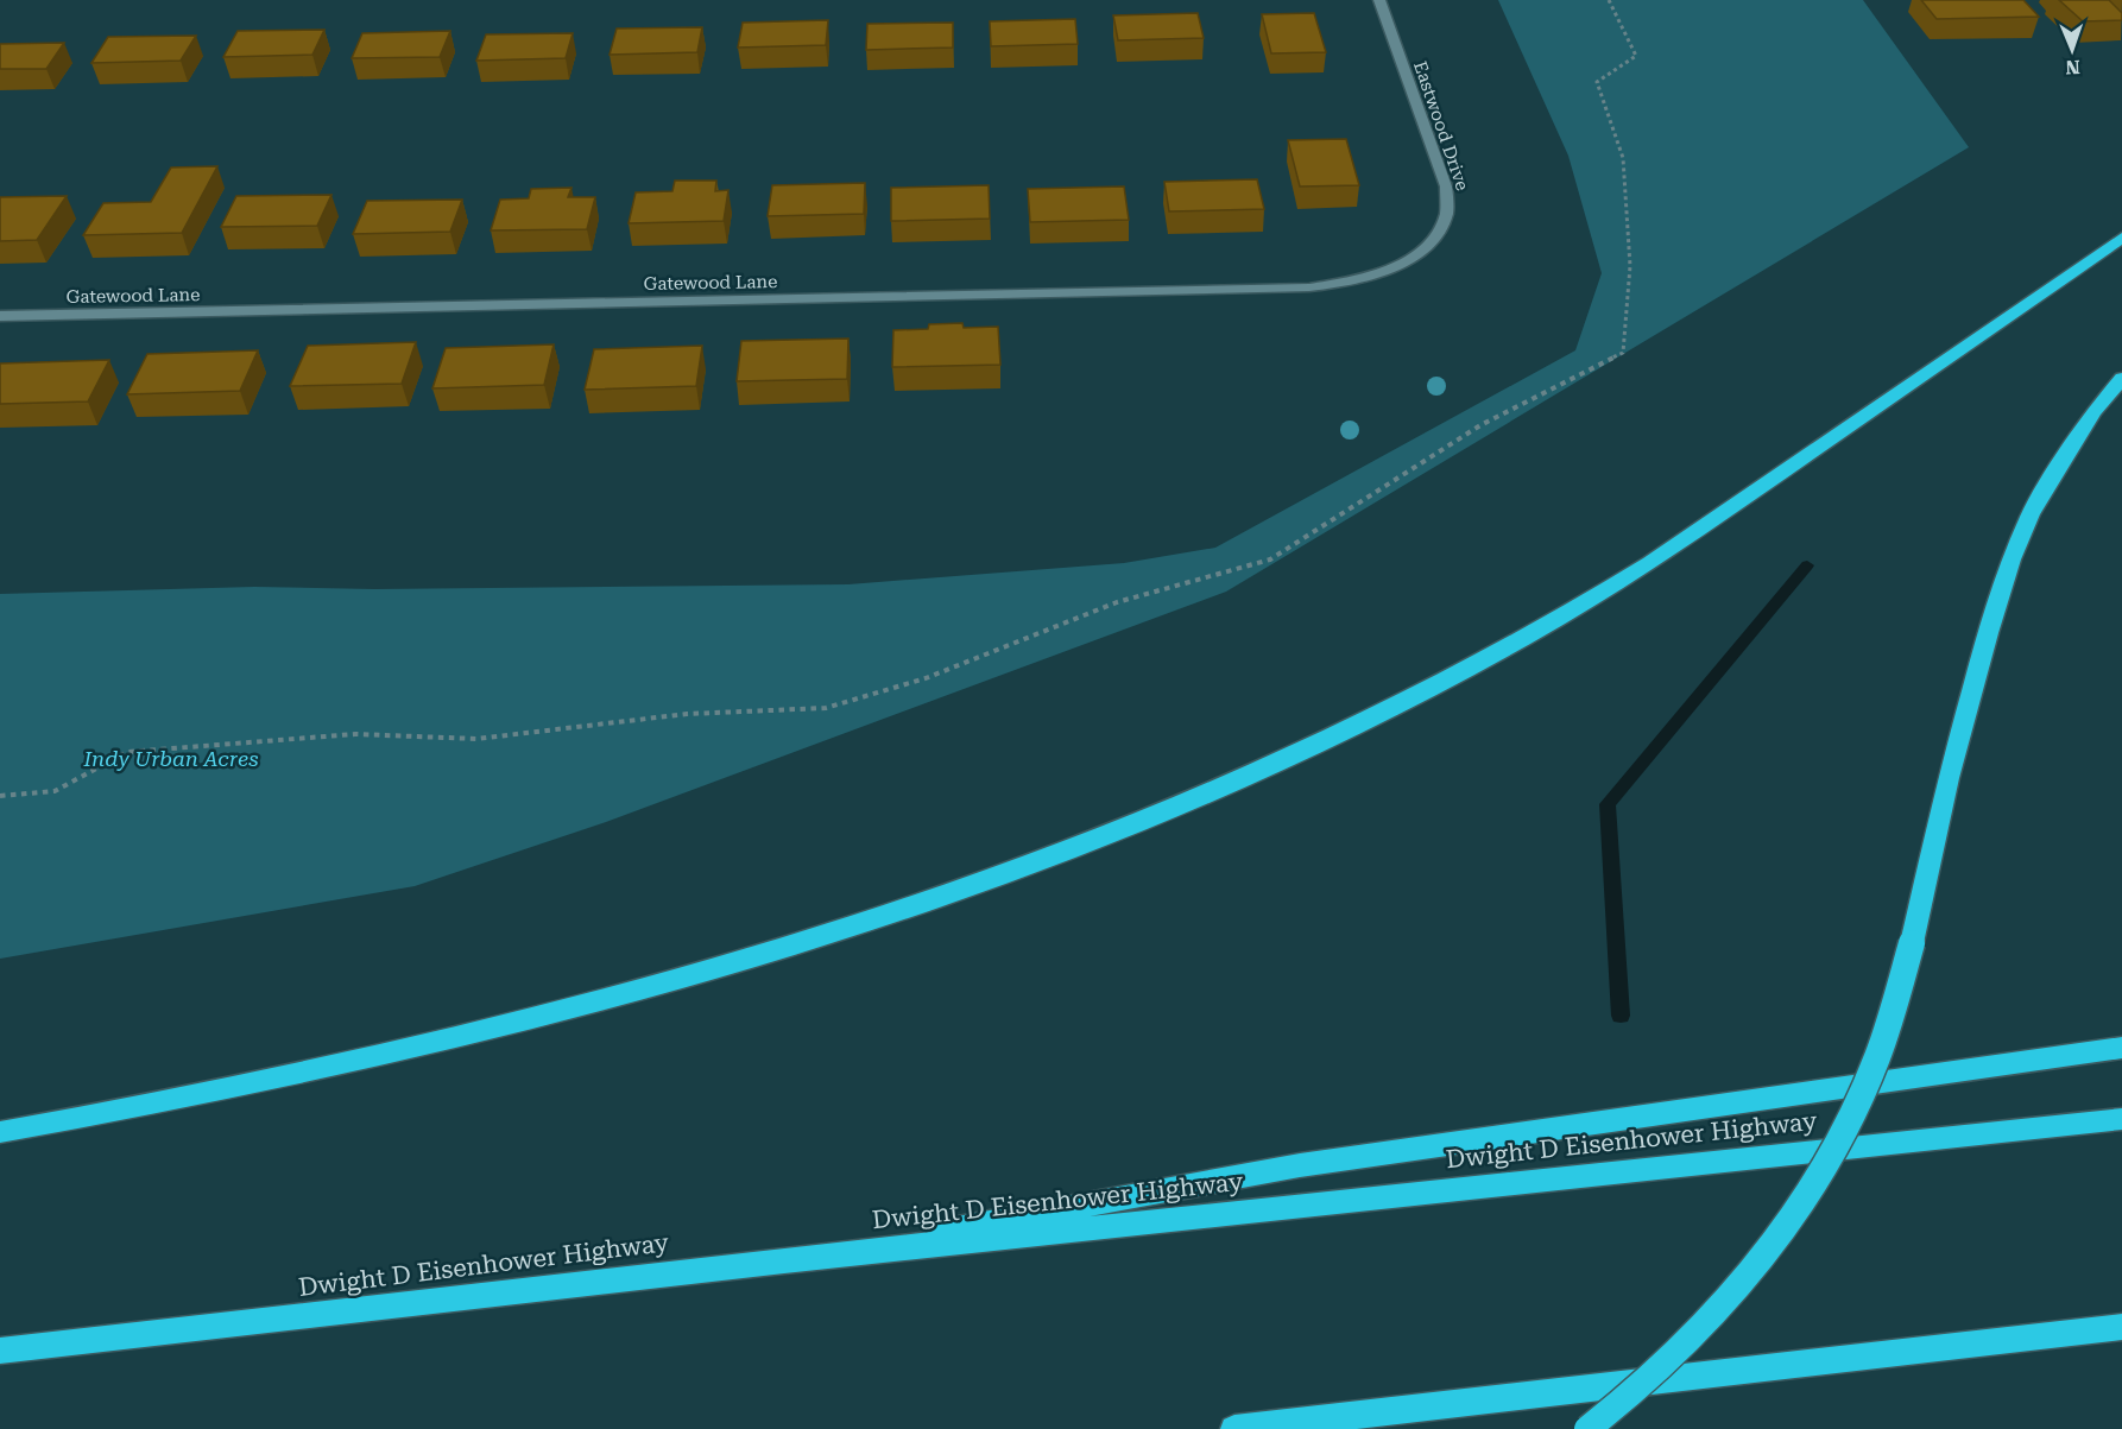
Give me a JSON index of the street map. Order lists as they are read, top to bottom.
{
  "streets": {
    "highway": ["Dwight D Eisenhower Highway"],
    "street": ["Eastwood Drive", "Gatewood Lane"]
  },
  "crossings": [
    ["Eastwood Drive", "Gatewood Lane"]
  ],
  "parks": ["Indy Urban Acres"],
  "north": "bottom"
}
